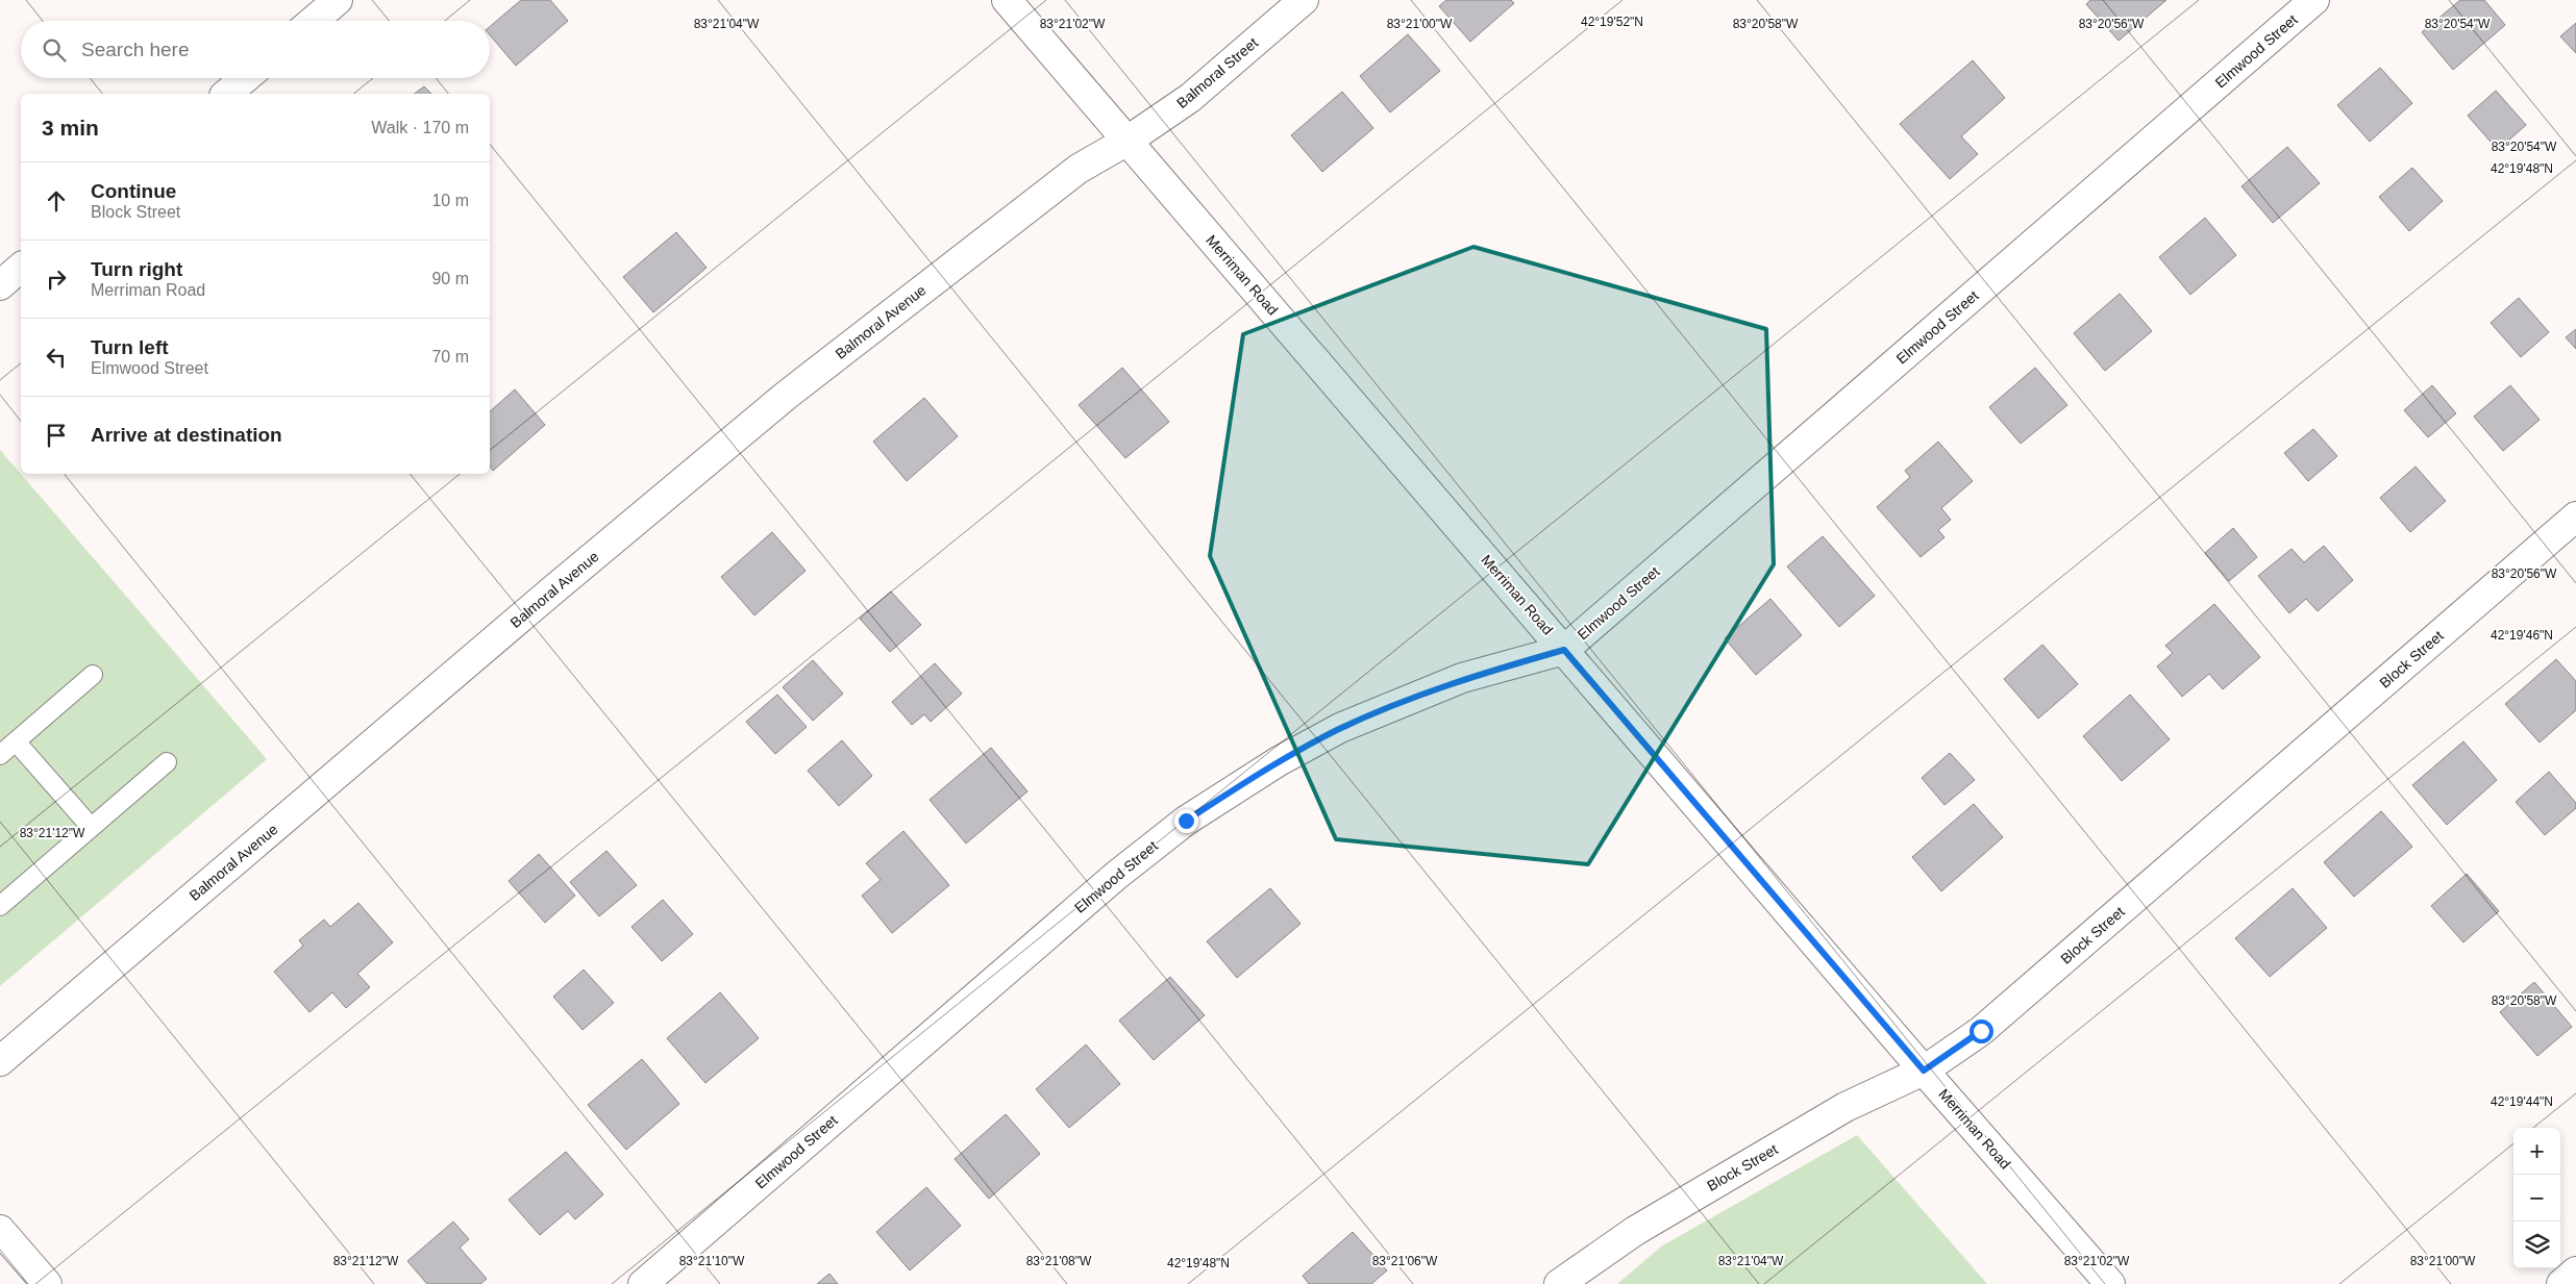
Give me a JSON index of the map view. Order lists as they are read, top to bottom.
{
  "streets": {
    "street": [
      "Elmwood Street",
      "Balmoral Street",
      "Merriman Road",
      "Balmoral Avenue",
      "Block Street"
    ]
  },
  "crossings": [
    ["Elmwood Street", "Merriman Road"],
    ["Balmoral Street", "Merriman Road"],
    ["Balmoral Street", "Balmoral Avenue"],
    ["Merriman Road", "Balmoral Avenue"],
    ["Merriman Road", "Block Street"]
  ],
  "page": {
    "search": "Search here",
    "heading": ["3 min", "Walk · 170 m"],
    "list": [
      ["Continue", "Block Street", "10 m"],
      ["Turn right", "Merriman Road", "90 m"],
      ["Turn left", "Elmwood Street", "70 m"],
      "Arrive at destination"
    ],
    "map_buttons": ["+", "−"]
  },
  "coordinates": [
    "42°19'52\"N",
    "83°20'54\"W",
    "83°21'04\"W",
    "83°21'02\"W",
    "83°21'00\"W",
    "83°20'58\"W",
    "83°20'56\"W",
    "42°19'48\"N",
    "42°19'46\"N",
    "83°21'12\"W",
    "42°19'44\"N",
    "83°21'10\"W",
    "83°21'08\"W",
    "83°21'06\"W"
  ]
}
